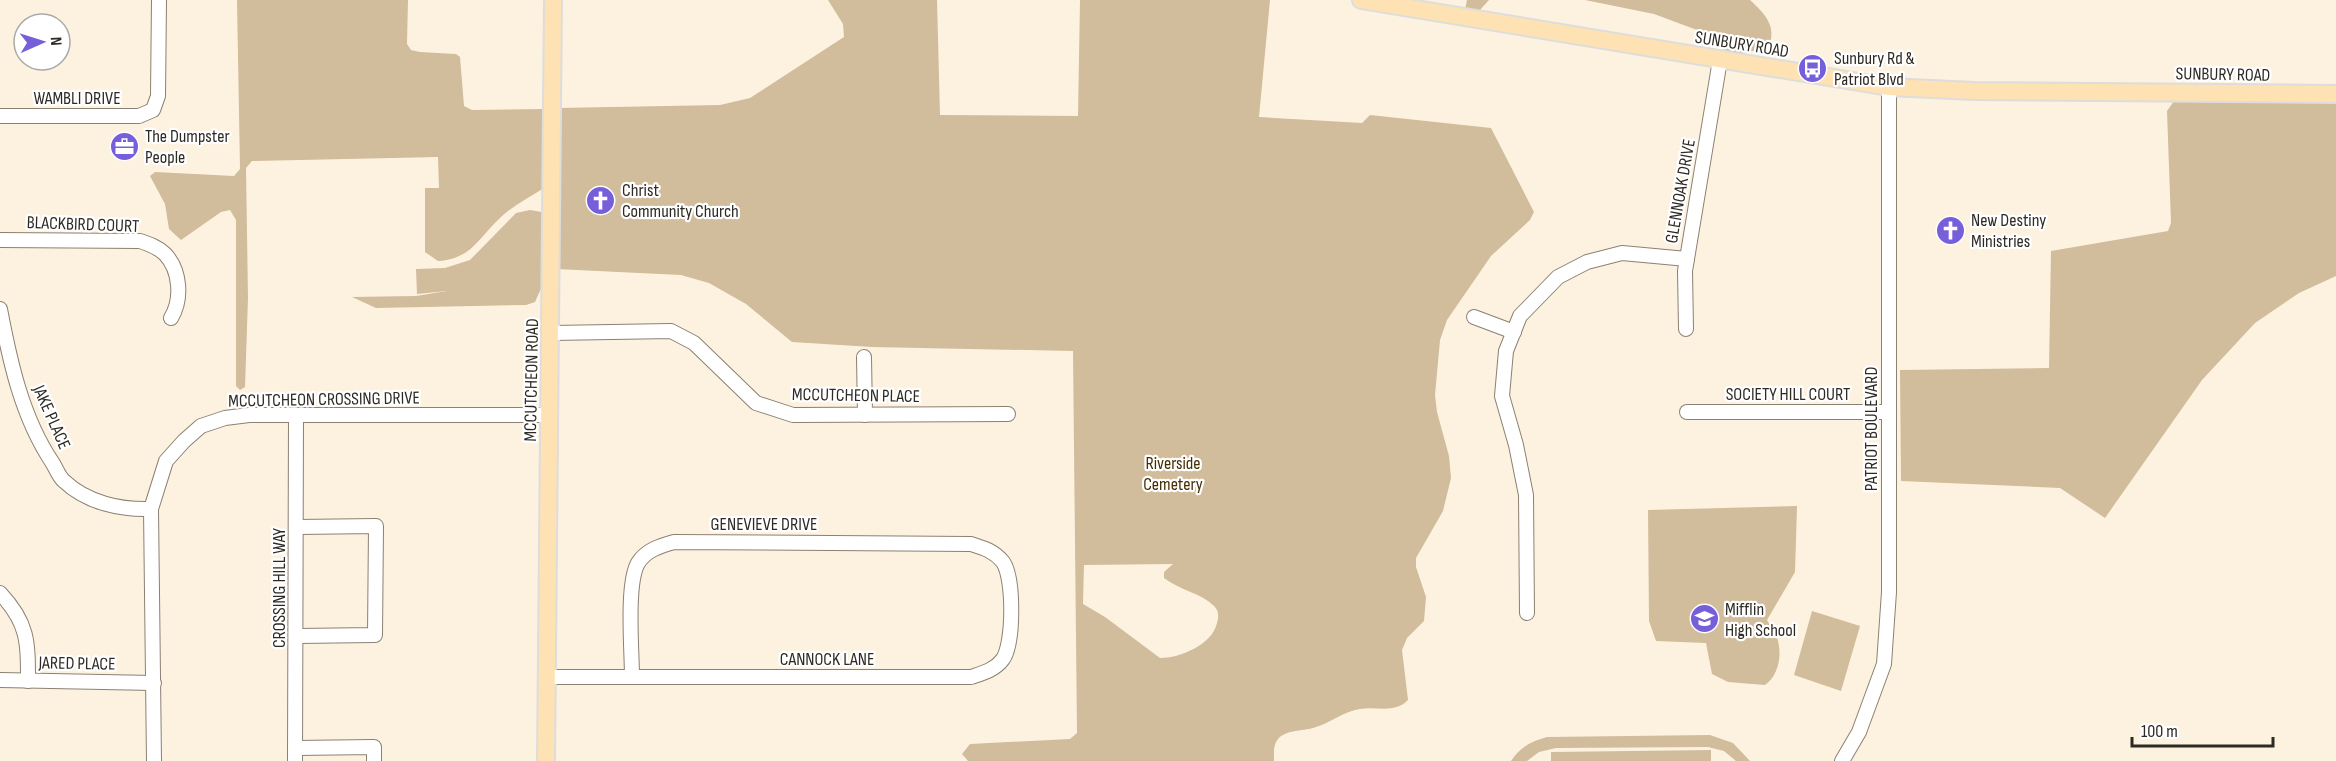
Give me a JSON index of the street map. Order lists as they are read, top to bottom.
{
  "streets": {
    "main road": ["SUNBURY ROAD", "MCCUTCHEON ROAD"],
    "street": [
      "WAMBLI DRIVE",
      "GLENNOAK DRIVE",
      "BLACKBIRD COURT",
      "SOCIETY HILL COURT",
      "MCCUTCHEON PLACE",
      "MCCUTCHEON CROSSING DRIVE",
      "JAKE PLACE",
      "PATRIOT BOULEVARD",
      "GENEVIEVE DRIVE",
      "CROSSING HILL WAY",
      "CANNOCK LANE",
      "JARED PLACE"
    ]
  },
  "crossings": [
    ["SUNBURY ROAD", "GLENNOAK DRIVE"],
    ["SUNBURY ROAD", "PATRIOT BOULEVARD"],
    ["MCCUTCHEON ROAD", "MCCUTCHEON PLACE"],
    ["MCCUTCHEON ROAD", "MCCUTCHEON CROSSING DRIVE"],
    ["MCCUTCHEON ROAD", "CANNOCK LANE"],
    ["SOCIETY HILL COURT", "PATRIOT BOULEVARD"],
    ["MCCUTCHEON CROSSING DRIVE", "JAKE PLACE"],
    ["MCCUTCHEON CROSSING DRIVE", "CROSSING HILL WAY"],
    ["MCCUTCHEON CROSSING DRIVE", "JARED PLACE"],
    ["GENEVIEVE DRIVE", "CANNOCK LANE"]
  ],
  "parks": ["Riverside Cemetery"],
  "places": {
    "bus stop": ["Sunbury Rd & Patriot Blvd"],
    "office": ["The Dumpster People"],
    "church": ["Christ Community Church", "New Destiny Ministries"],
    "school or university": ["Mifflin High School"]
  },
  "scale_bar": "100 m",
  "north": "right"
}
